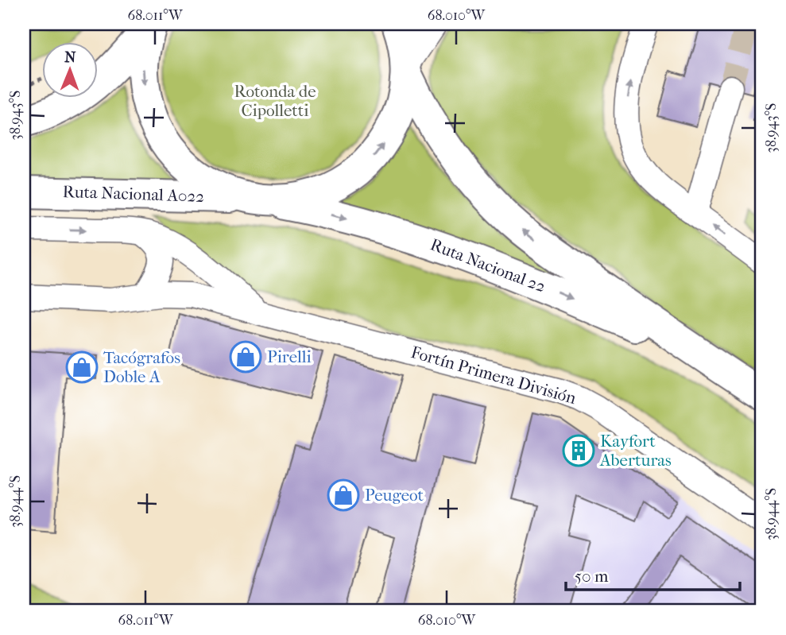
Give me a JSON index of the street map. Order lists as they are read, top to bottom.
{
  "streets": {
    "highway": ["Ruta Nacional A022", "Ruta Nacional 22"],
    "street": ["Fortín Primera División"]
  },
  "crossings": [
    ["Ruta Nacional A022", "Ruta Nacional 22"]
  ],
  "parks": ["Rotonda de Cipolletti"],
  "places": {
    "shop": ["Pirelli", "Tacógrafos Doble A", "Peugeot"],
    "building": ["Kayfort Aberturas"]
  },
  "scale_bar": "50 m",
  "north": "top",
  "coordinates": [
    "68.011°W",
    "68.010°W",
    "38.943°S",
    "38.944°S"
  ]
}
